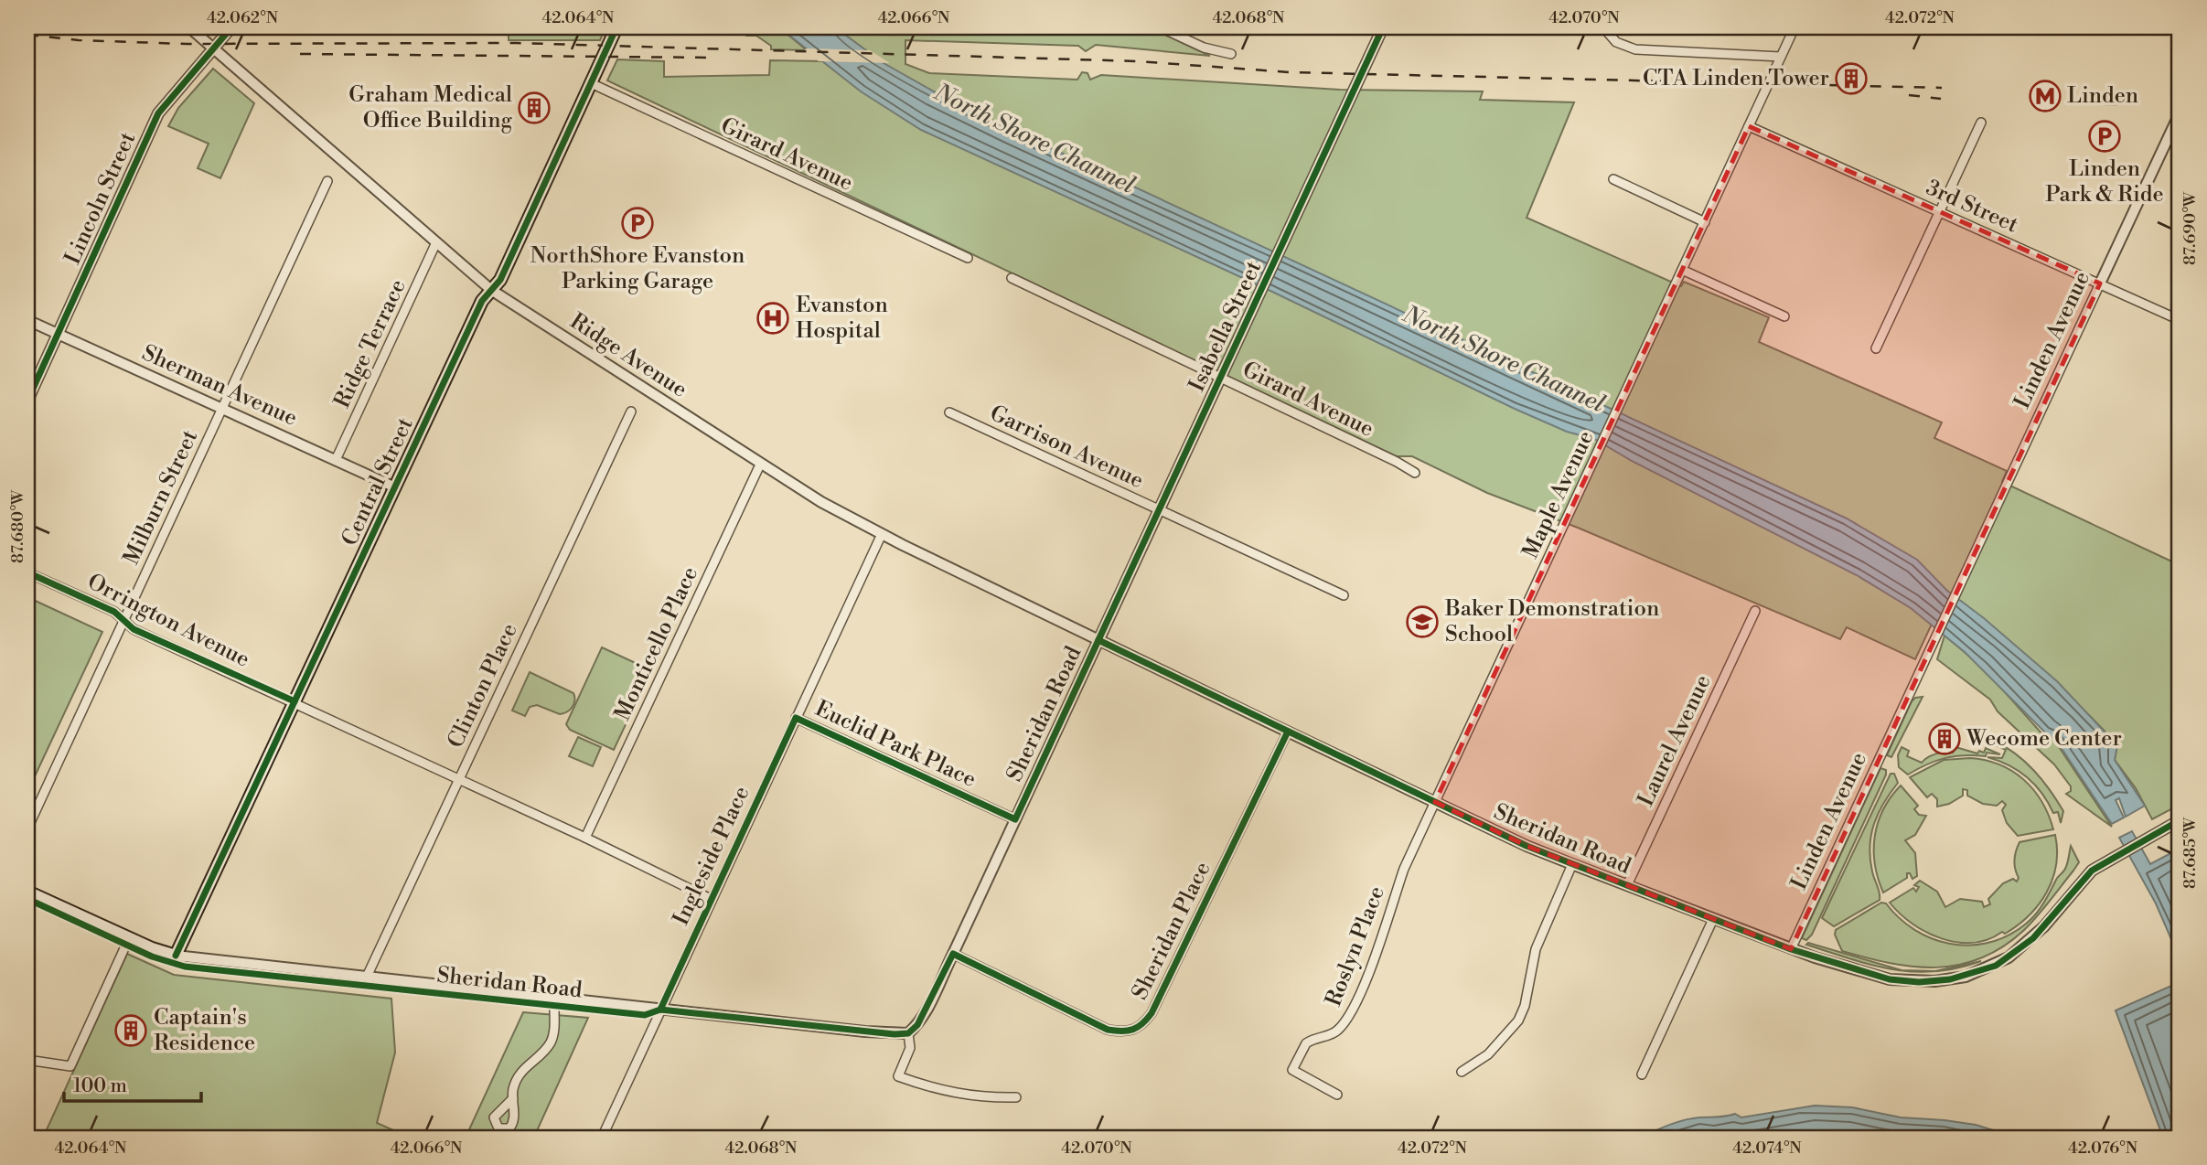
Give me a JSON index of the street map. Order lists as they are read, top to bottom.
{
  "streets": {
    "main road": ["Central Street", "Sheridan Road"],
    "street": [
      "Girard Avenue",
      "Lincoln Street",
      "3rd Street",
      "Isabella Street",
      "Linden Avenue",
      "Ridge Terrace",
      "Ridge Avenue",
      "Sherman Avenue",
      "Garrison Avenue",
      "Maple Avenue",
      "Milburn Street",
      "Orrington Avenue",
      "Monticello Place",
      "Clinton Place",
      "Laurel Avenue",
      "Euclid Park Place",
      "Ingleside Place",
      "Sheridan Place",
      "Roslyn Place"
    ]
  },
  "crossings": [
    ["Girard Avenue", "Isabella Street"],
    ["Girard Avenue", "Central Street"],
    ["Lincoln Street", "Ridge Avenue"],
    ["Lincoln Street", "Sherman Avenue"],
    ["3rd Street", "Linden Avenue"],
    ["3rd Street", "Maple Avenue"],
    ["Isabella Street", "Ridge Avenue"],
    ["Isabella Street", "Garrison Avenue"],
    ["Isabella Street", "Sheridan Road"],
    ["Linden Avenue", "Sheridan Road"],
    ["Ridge Terrace", "Ridge Avenue"],
    ["Ridge Terrace", "Sherman Avenue"],
    ["Ridge Avenue", "Central Street"],
    ["Ridge Avenue", "Monticello Place"],
    ["Ridge Avenue", "Sheridan Road"],
    ["Ridge Avenue", "Ingleside Place"],
    ["Sherman Avenue", "Central Street"],
    ["Sherman Avenue", "Milburn Street"],
    ["Central Street", "Orrington Avenue"],
    ["Central Street", "Sheridan Road"],
    ["Maple Avenue", "Sheridan Road"],
    ["Maple Avenue", "Roslyn Place"],
    ["Milburn Street", "Orrington Avenue"],
    ["Orrington Avenue", "Monticello Place"],
    ["Orrington Avenue", "Clinton Place"],
    ["Orrington Avenue", "Ingleside Place"],
    ["Clinton Place", "Sheridan Road"],
    ["Sheridan Road", "Laurel Avenue"],
    ["Sheridan Road", "Euclid Park Place"],
    ["Sheridan Road", "Ingleside Place"],
    ["Sheridan Road", "Sheridan Place"],
    ["Sheridan Road", "Roslyn Place"],
    ["Euclid Park Place", "Ingleside Place"]
  ],
  "water": ["North Shore Channel"],
  "places": {
    "building": [
      "CTA Linden Tower",
      "Graham Medical Office Building",
      "Wecome Center",
      "Captain's Residence"
    ],
    "metro station": ["Linden"],
    "parking": ["Linden Park & Ride", "NorthShore Evanston Parking Garage"],
    "hospital": ["Evanston Hospital"],
    "school or university": ["Baker Demonstration School"]
  },
  "scale_bar": "100 m",
  "coordinates": [
    "42.062°N",
    "42.064°N",
    "42.066°N",
    "42.068°N",
    "42.070°N",
    "42.072°N",
    "87.690°W",
    "87.680°W",
    "87.685°W",
    "42.074°N",
    "42.076°N"
  ]
}
